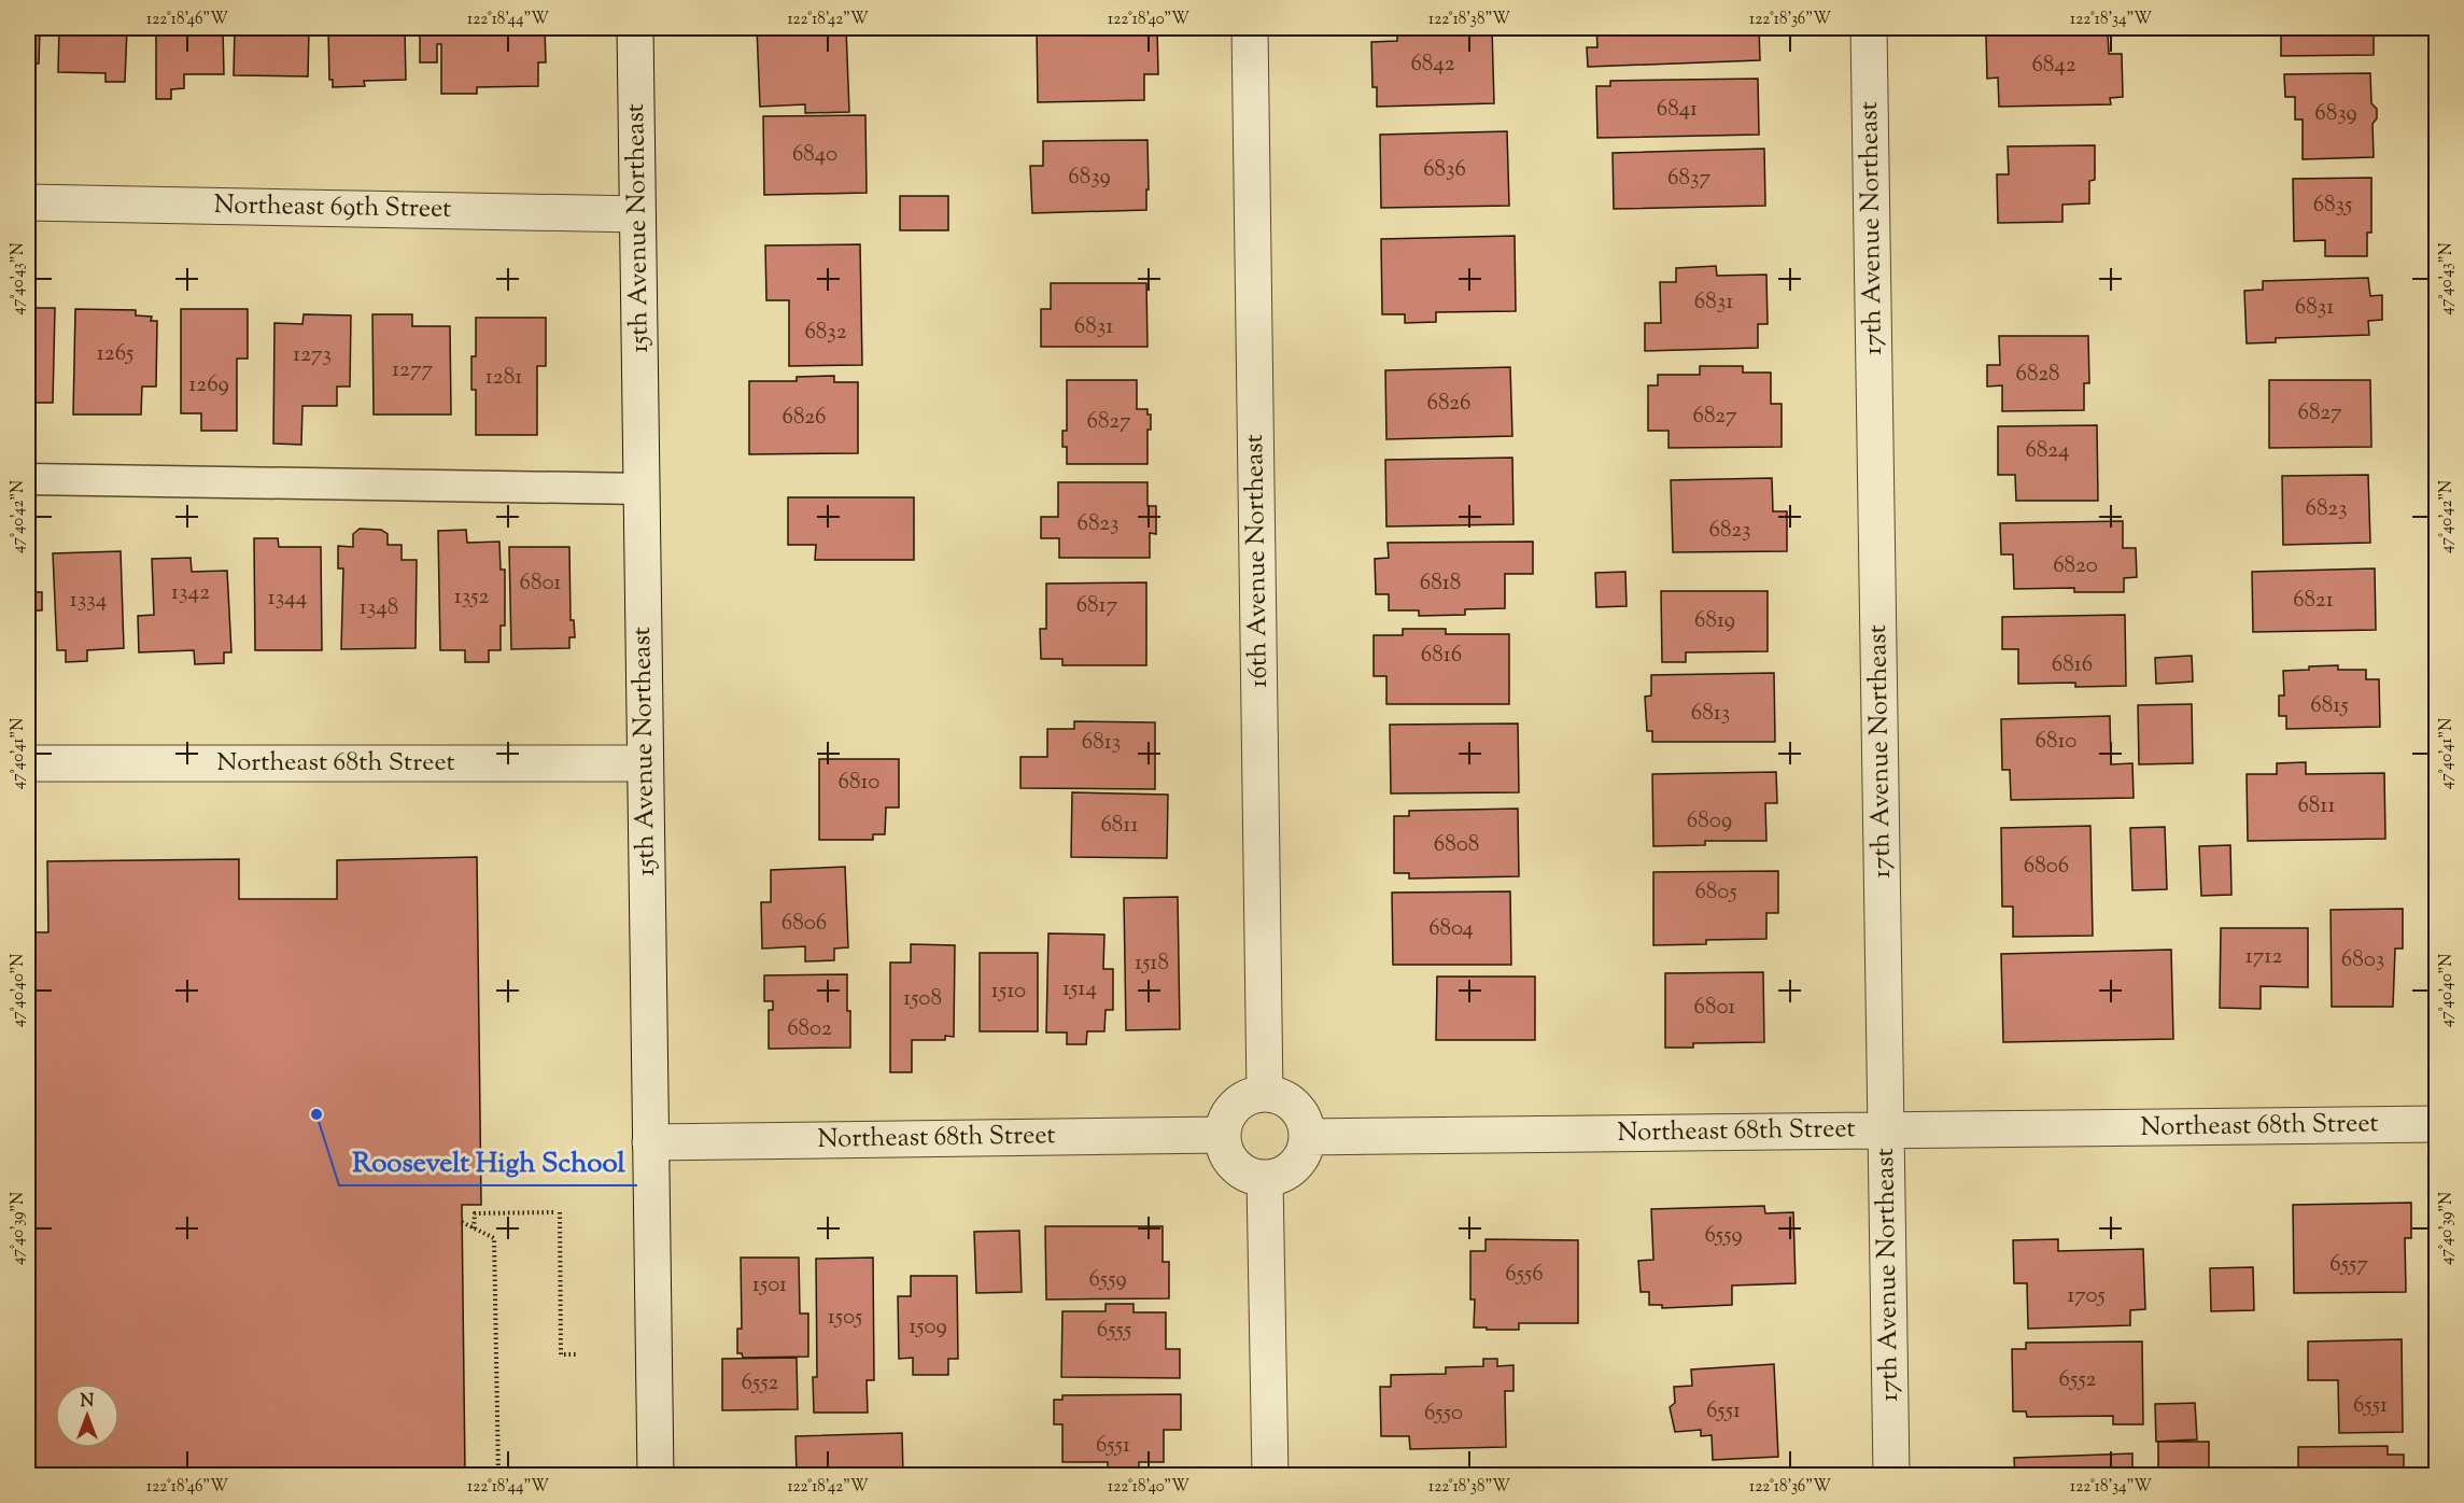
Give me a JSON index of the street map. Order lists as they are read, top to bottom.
{
  "streets": {
    "street": [
      "Northeast 69th Street",
      "15th Avenue Northeast",
      "17th Avenue Northeast",
      "16th Avenue Northeast",
      "Northeast 68th Street"
    ]
  },
  "crossings": [
    ["Northeast 69th Street", "15th Avenue Northeast"],
    ["15th Avenue Northeast", "Northeast 68th Street"],
    ["17th Avenue Northeast", "Northeast 68th Street"],
    ["16th Avenue Northeast", "Northeast 68th Street"]
  ],
  "places": ["Roosevelt High School"],
  "house_numbers": [
    "6842",
    "6842",
    "6841",
    "6839",
    "6840",
    "6836",
    "6839",
    "6837",
    "6835",
    "6831",
    "6831",
    "6831",
    "6832",
    "1265",
    "1273",
    "1277",
    "6828",
    "1281",
    "1269",
    "6826",
    "6827",
    "6827",
    "6826",
    "6827",
    "6824",
    "6823",
    "6823",
    "6823",
    "6820",
    "6801",
    "6818",
    "1342",
    "1352",
    "1344",
    "1334",
    "6821",
    "6817",
    "1348",
    "6819",
    "6816",
    "6816",
    "6815",
    "6813",
    "6810",
    "6813",
    "6810",
    "6811",
    "6809",
    "6811",
    "6808",
    "6806",
    "6805",
    "6806",
    "6804",
    "1712",
    "6803",
    "1518",
    "1514",
    "1510",
    "1508",
    "6801",
    "6802",
    "6559",
    "6557",
    "6556",
    "6559",
    "1501",
    "1705",
    "1505",
    "1509",
    "6555",
    "6552",
    "6552",
    "6551",
    "6551",
    "6550",
    "6551"
  ],
  "north": "top",
  "coordinates": [
    "122°18'46\"W",
    "122°18'44\"W",
    "122°18'42\"W",
    "122°18'40\"W",
    "122°18'38\"W",
    "122°18'36\"W",
    "122°18'34\"W",
    "47°40'43\"N",
    "47°40'42\"N",
    "47°40'41\"N",
    "47°40'40\"N",
    "47°40'39\"N"
  ]
}
